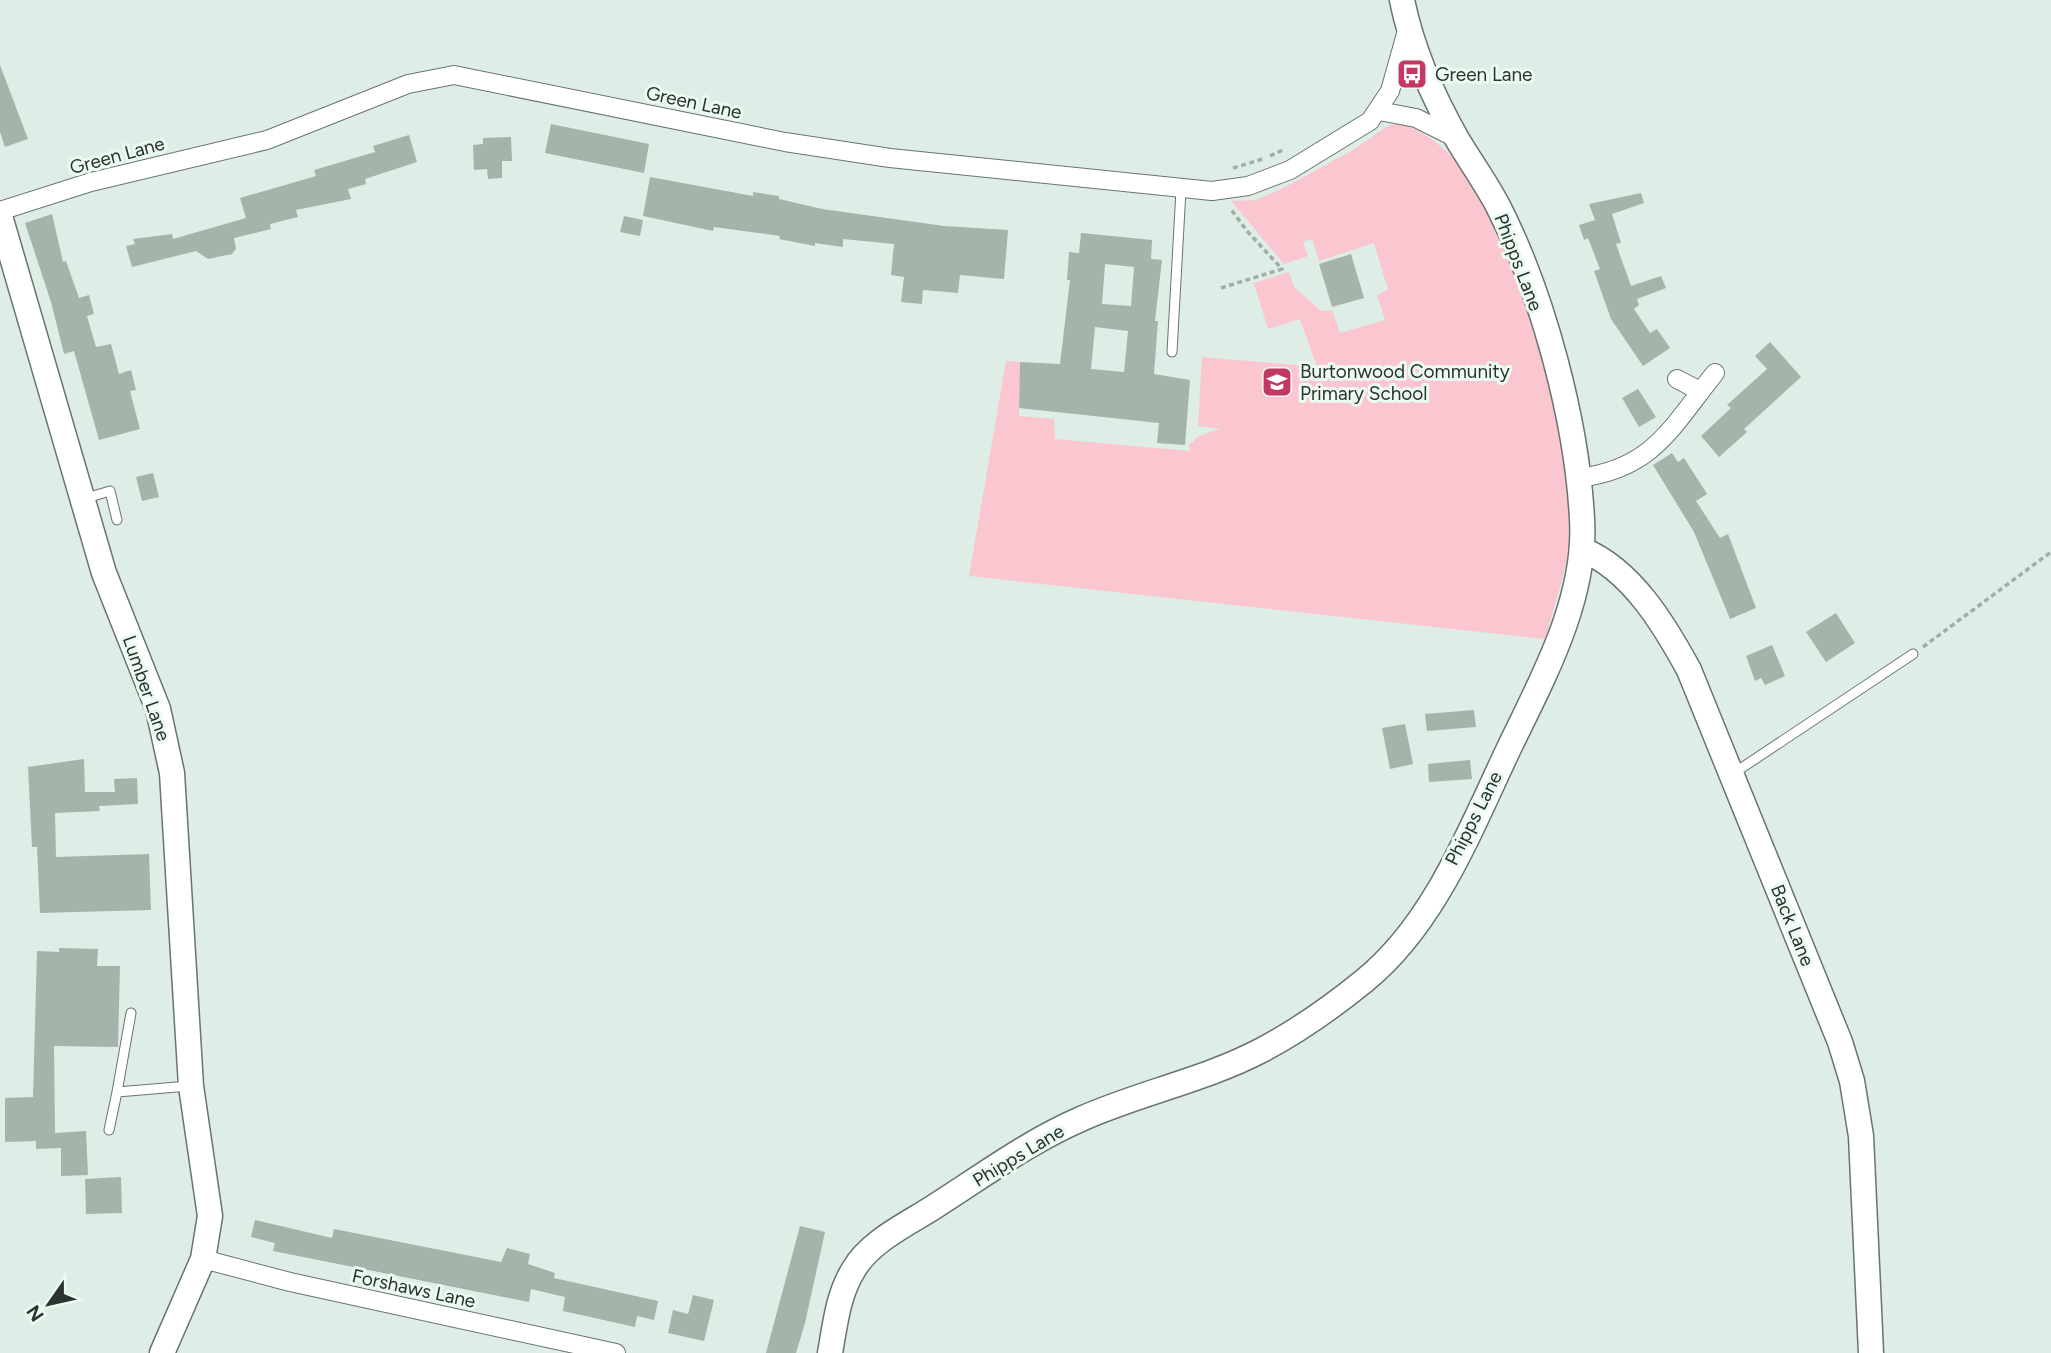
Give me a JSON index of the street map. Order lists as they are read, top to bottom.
{
  "streets": {
    "street": [
      "Green Lane",
      "Phipps Lane",
      "Lumber Lane",
      "Back Lane",
      "Forshaws Lane"
    ]
  },
  "crossings": [
    ["Green Lane", "Phipps Lane"],
    ["Green Lane", "Lumber Lane"],
    ["Phipps Lane", "Back Lane"],
    ["Lumber Lane", "Forshaws Lane"]
  ],
  "places": {
    "bus stop": ["Green Lane"],
    "school or university": ["Burtonwood Community Primary School"]
  },
  "north": "bottom left"
}
